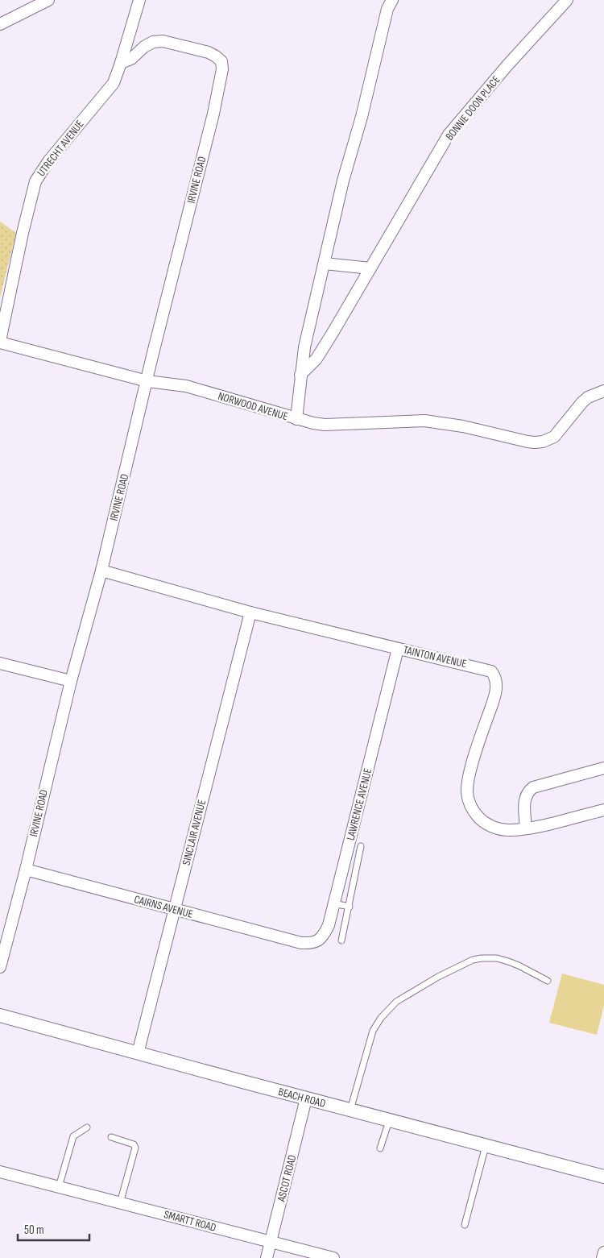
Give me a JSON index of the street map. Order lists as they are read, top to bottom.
{
  "streets": {
    "street": [
      "BONNIE DOON PLACE",
      "UTRECHT AVENUE",
      "IRVINE ROAD",
      "NORWOOD AVENUE",
      "TAINTON AVENUE",
      "LAWRENCE AVENUE",
      "SINCLAIR AVENUE",
      "CAIRNS AVENUE",
      "BEACH ROAD",
      "ASCOT ROAD",
      "SMARTT ROAD"
    ]
  },
  "crossings": [
    ["UTRECHT AVENUE", "IRVINE ROAD"],
    ["UTRECHT AVENUE", "NORWOOD AVENUE"],
    ["IRVINE ROAD", "NORWOOD AVENUE"],
    ["IRVINE ROAD", "TAINTON AVENUE"],
    ["IRVINE ROAD", "CAIRNS AVENUE"],
    ["TAINTON AVENUE", "LAWRENCE AVENUE"],
    ["TAINTON AVENUE", "SINCLAIR AVENUE"],
    ["LAWRENCE AVENUE", "CAIRNS AVENUE"],
    ["SINCLAIR AVENUE", "CAIRNS AVENUE"],
    ["SINCLAIR AVENUE", "BEACH ROAD"],
    ["BEACH ROAD", "ASCOT ROAD"],
    ["ASCOT ROAD", "SMARTT ROAD"]
  ],
  "scale_bar": "50 m"
}
